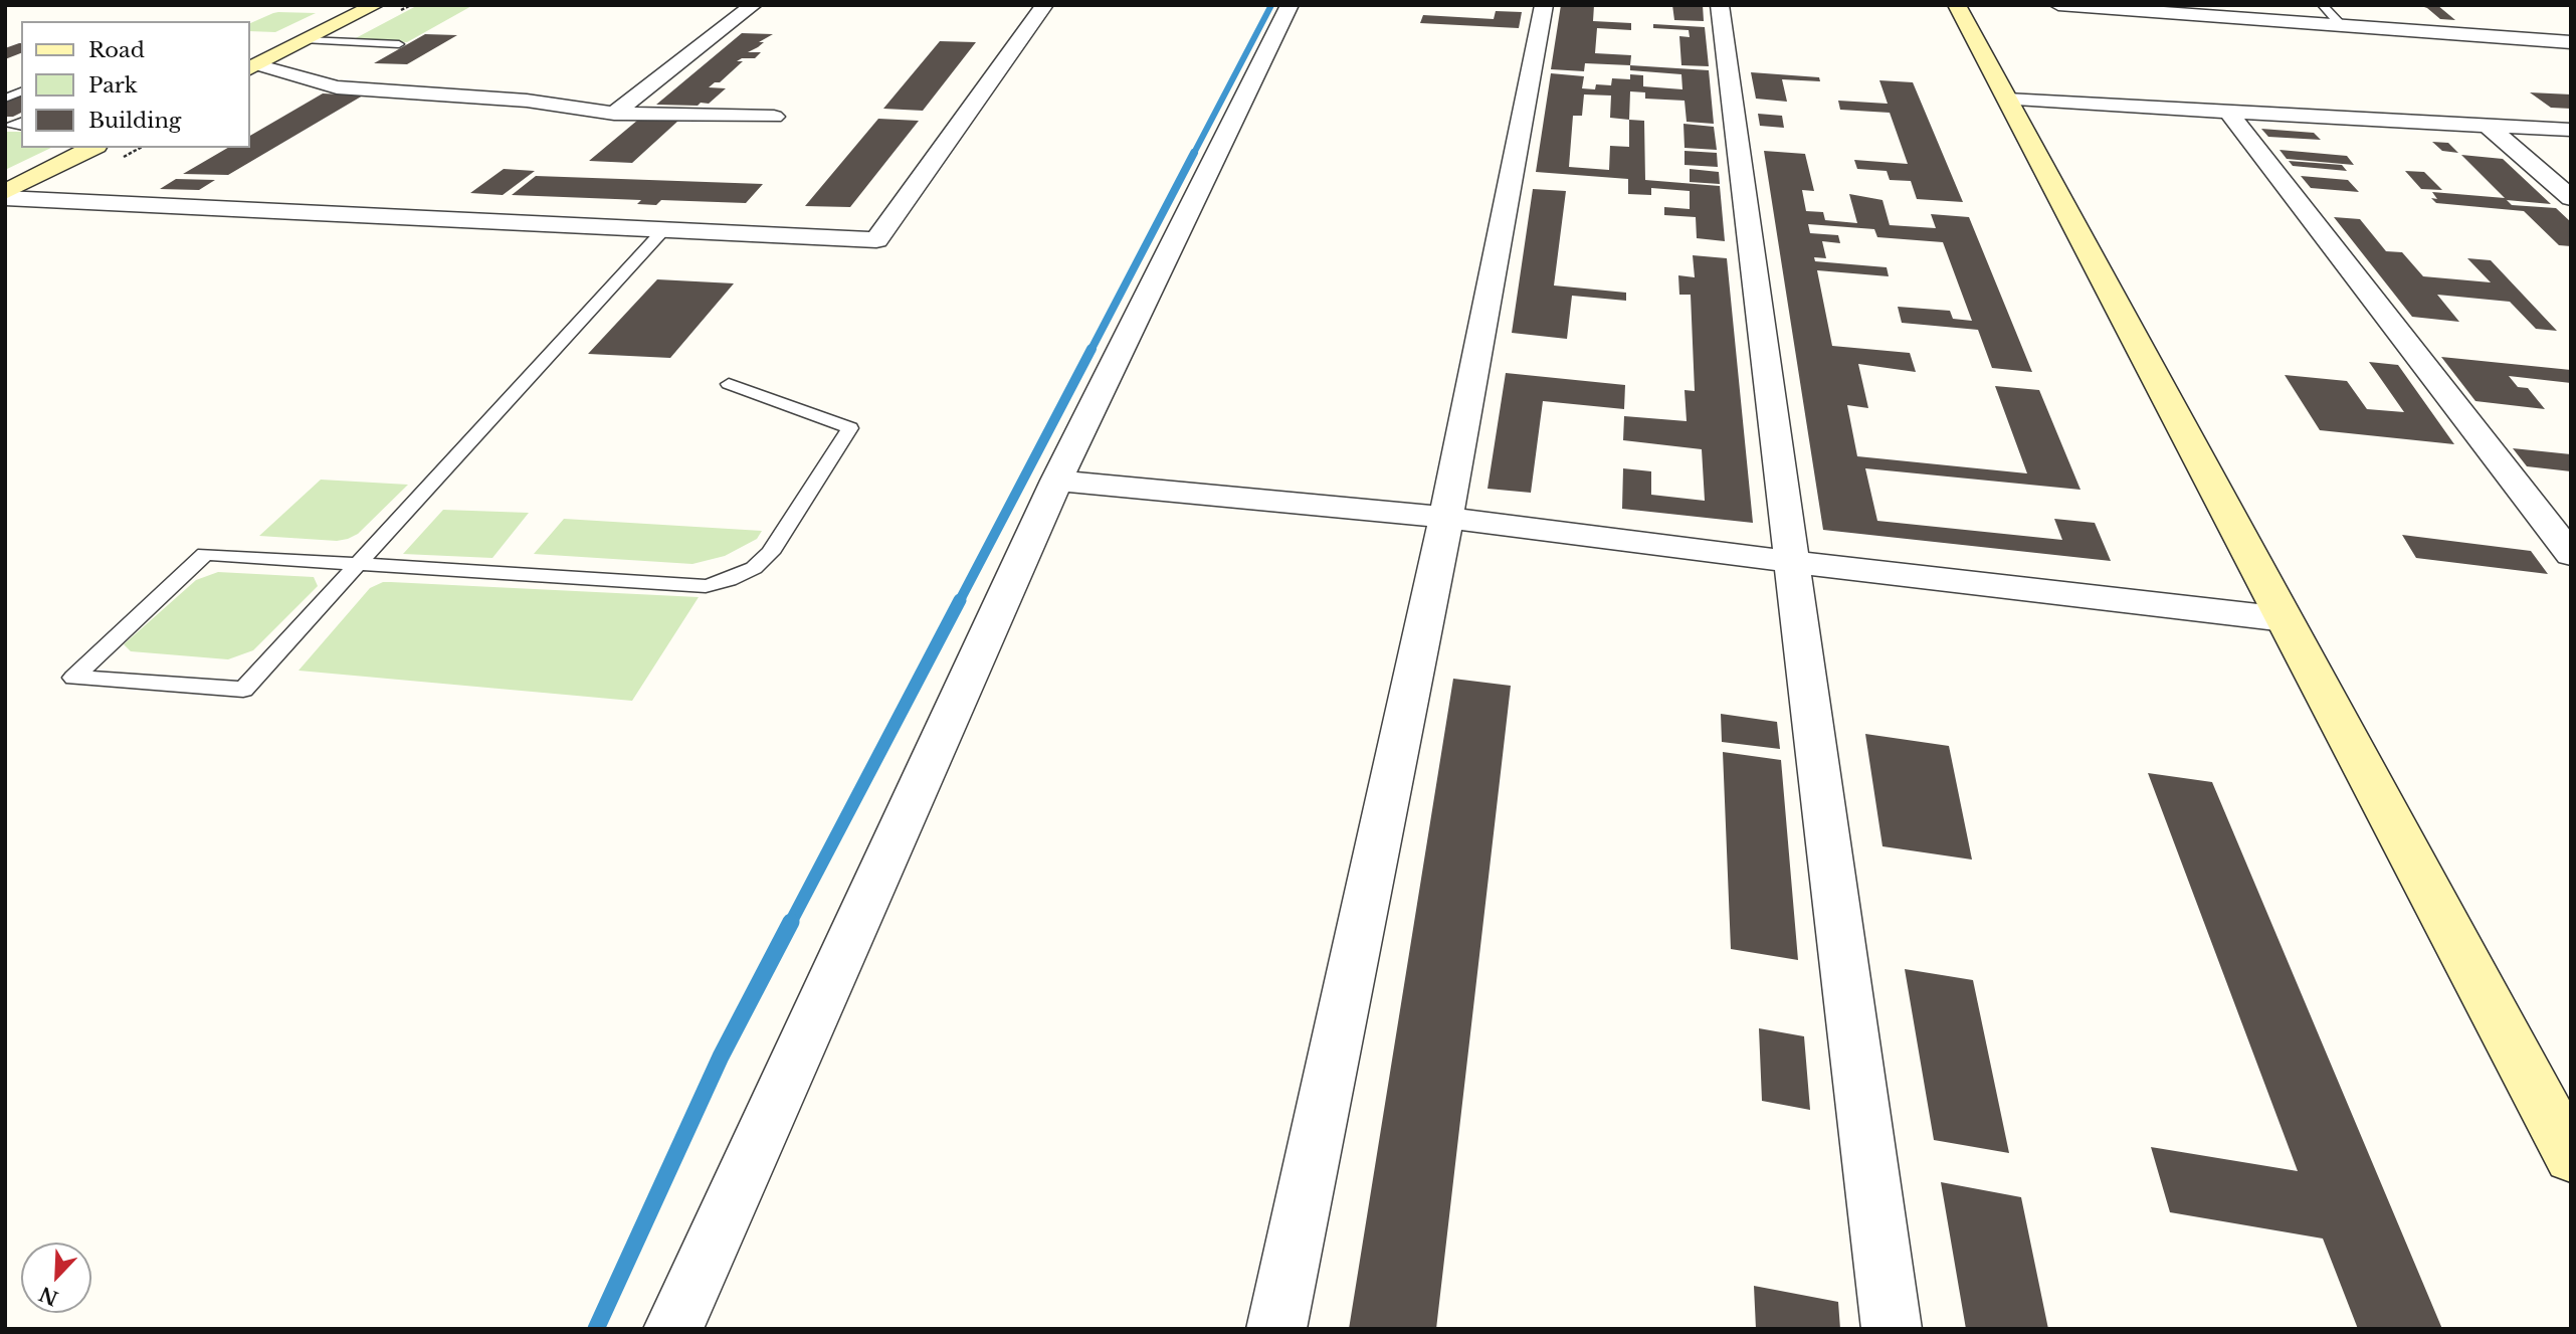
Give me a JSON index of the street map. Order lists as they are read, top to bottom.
{
  "legend": ["Road", "Park", "Building"],
  "north": "bottom left"
}
